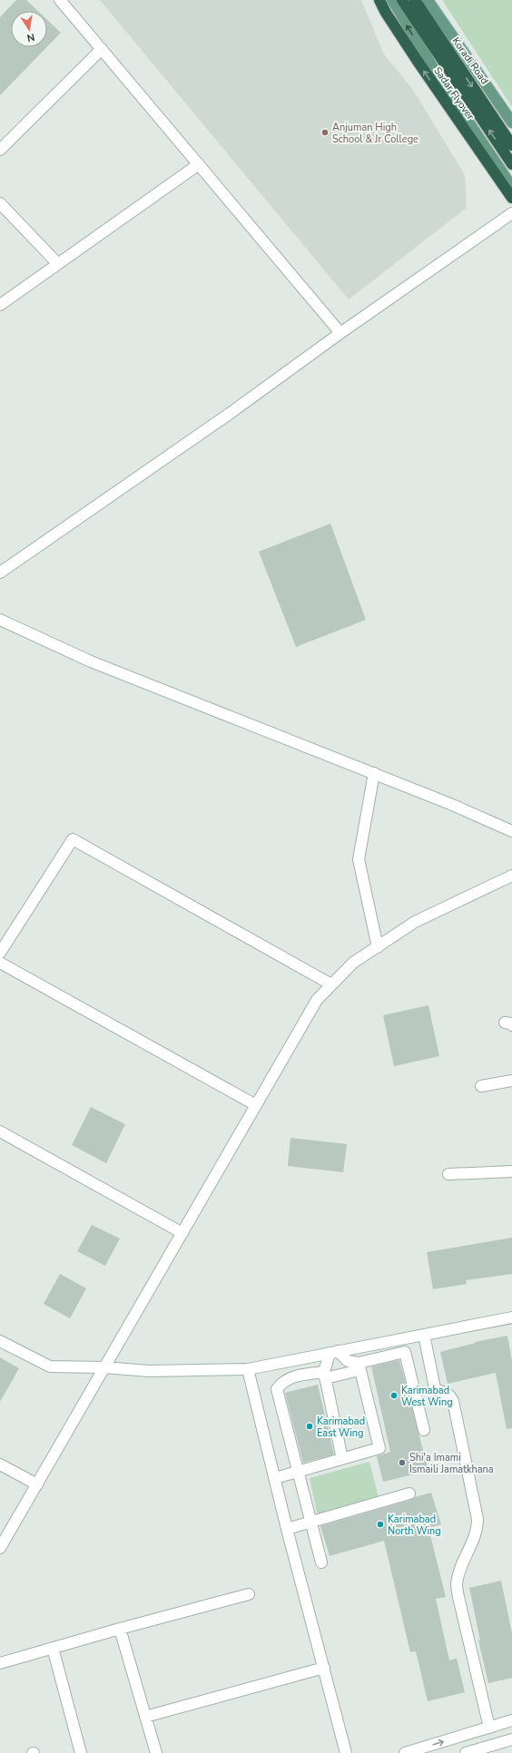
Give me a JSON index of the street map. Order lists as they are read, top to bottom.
{
  "streets": {
    "highway": ["Sadar Flyover"],
    "main road": ["Koradi Road"]
  },
  "places": [
    "Anjuman High School & Jr College",
    "Karimabad West Wing",
    "Karimabad East Wing",
    "Shi'a Imami Ismaili Jamatkhana",
    "Karimabad North Wing"
  ],
  "north": "bottom"
}
